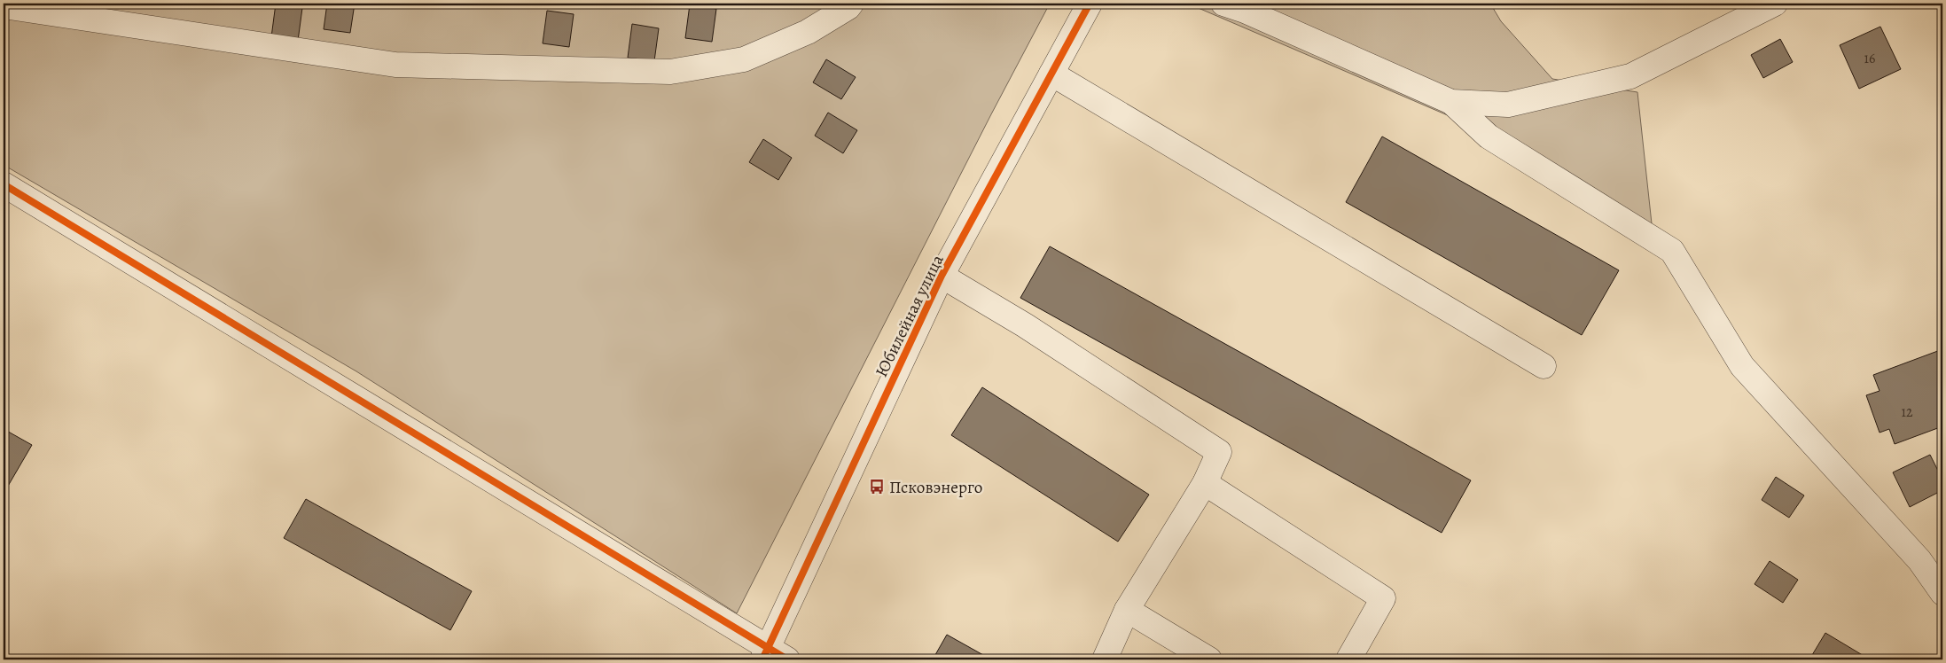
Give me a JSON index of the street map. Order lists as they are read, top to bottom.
{
  "streets": {
    "street": ["Юбилейная улица"]
  },
  "places": {
    "bus stop": ["Псковэнерго"]
  },
  "house_numbers": ["16", "12"]
}
